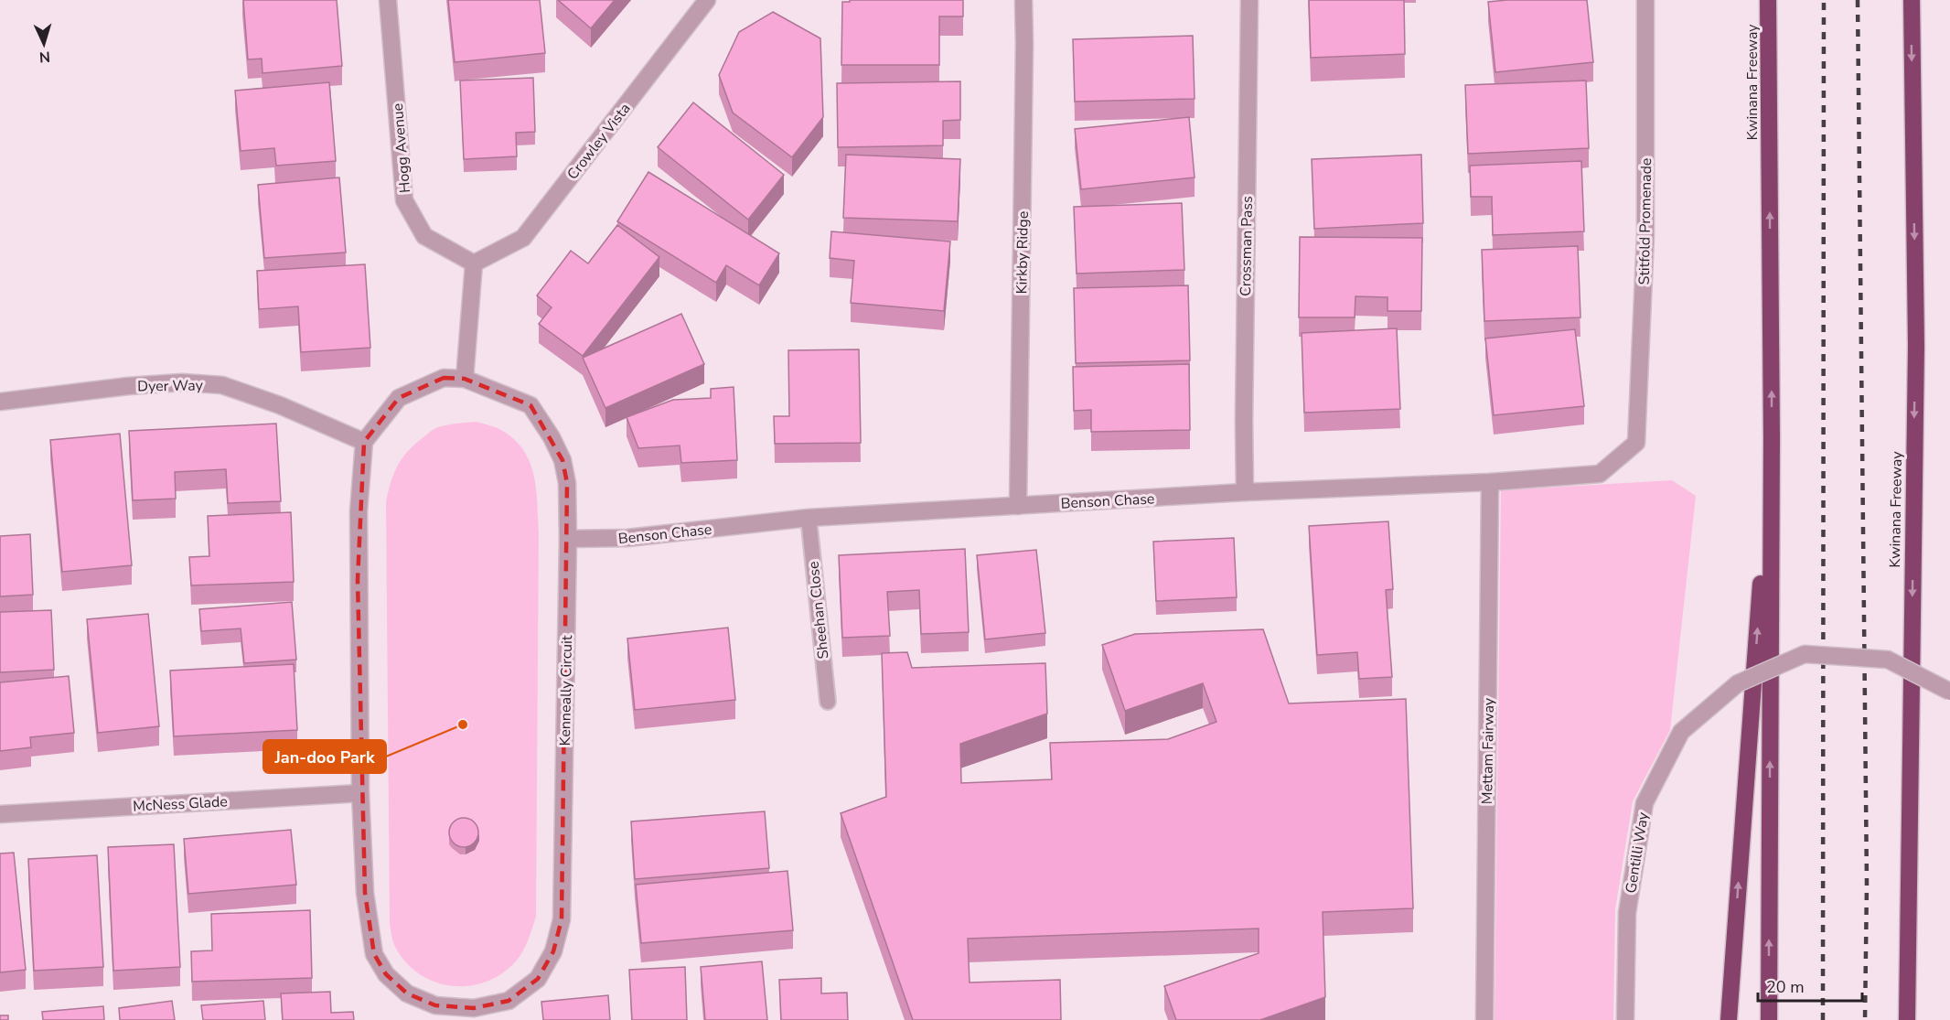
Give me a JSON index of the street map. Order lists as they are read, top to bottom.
{
  "streets": {
    "highway": ["Kwinana Freeway"],
    "street": [
      "Crowley Vista",
      "Hogg Avenue",
      "Stitfold Promenade",
      "Crossman Pass",
      "Kirkby Ridge",
      "Dyer Way",
      "Benson Chase",
      "Kenneally Circuit",
      "Mettam Fairway",
      "McNess Glade",
      "Gentilli Way"
    ],
    "lane": ["Sheehan Close"]
  },
  "crossings": [
    ["Crowley Vista", "Hogg Avenue"],
    ["Stitfold Promenade", "Benson Chase"],
    ["Crossman Pass", "Benson Chase"],
    ["Kirkby Ridge", "Benson Chase"],
    ["Dyer Way", "Kenneally Circuit"],
    ["Benson Chase", "Sheehan Close"],
    ["Benson Chase", "Kenneally Circuit"],
    ["Benson Chase", "Mettam Fairway"],
    ["Kenneally Circuit", "McNess Glade"]
  ],
  "places": ["Jan-doo Park"],
  "scale_bar": "20 m",
  "north": "bottom"
}
